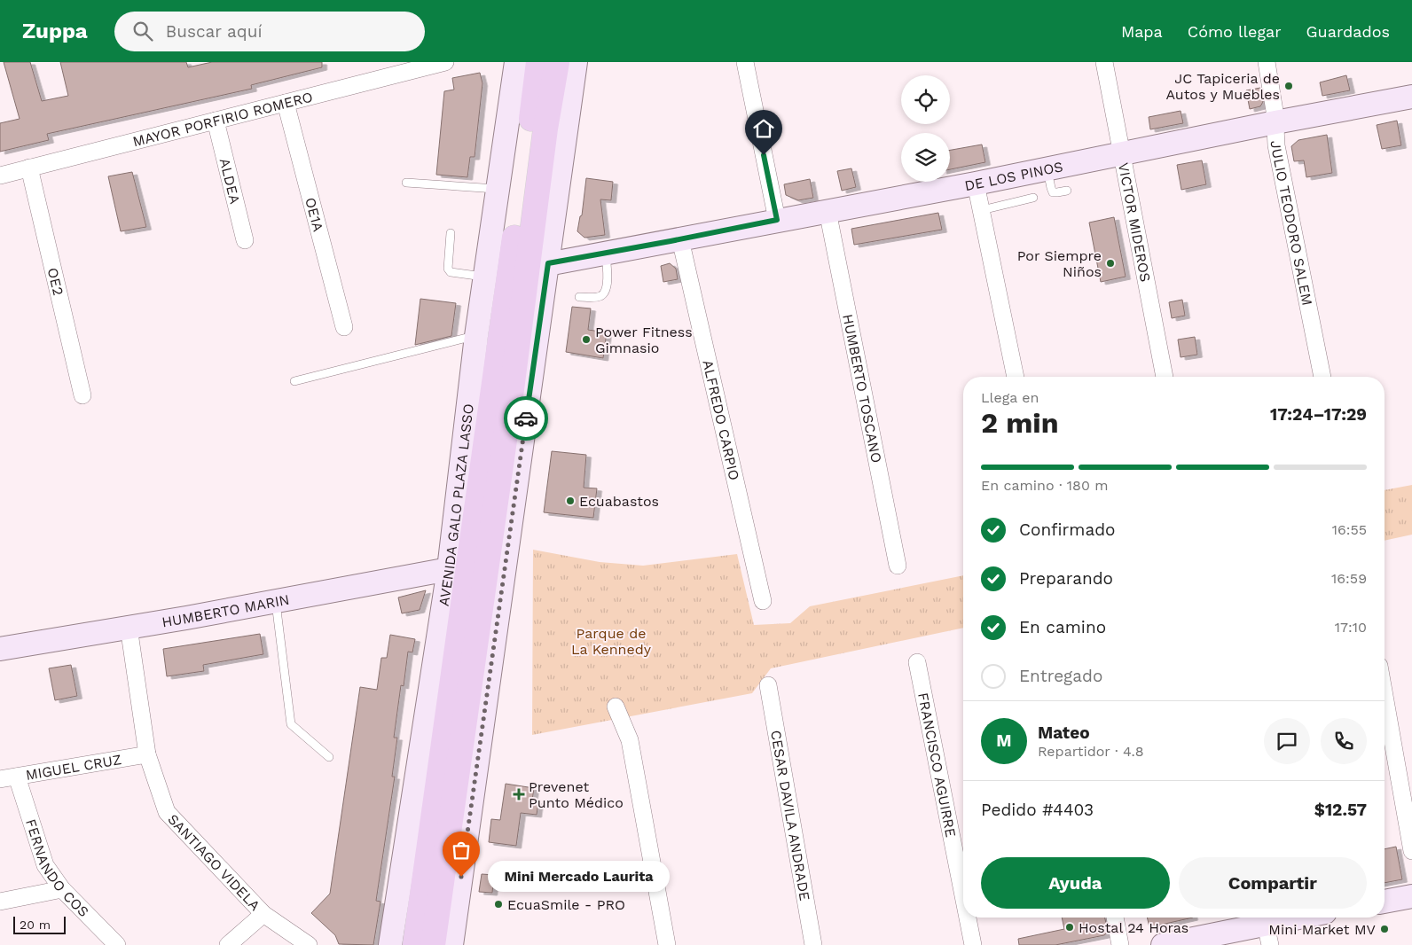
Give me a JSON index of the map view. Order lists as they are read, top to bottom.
{
  "streets": {
    "main road": ["DE LOS PINOS", "AVENIDA GALO PLAZA LASSO", "HUMBERTO MARIN"],
    "street": [
      "MAYOR PORFIRIO ROMERO",
      "ALDEA",
      "OE1A",
      "VICTOR MIDEROS",
      "JULIO TEODORO SALEM",
      "OE2",
      "HUMBERTO TOSCANO",
      "ALFREDO CARPIO",
      "FRANCISCO AGUIRRE",
      "MIGUEL CRUZ",
      "CESAR DAVILA ANDRADE",
      "SANTIAGO VIDELA",
      "FERNANDO COS"
    ]
  },
  "crossings": [
    ["MAYOR PORFIRIO ROMERO", "ALDEA"],
    ["MAYOR PORFIRIO ROMERO", "OE1A"],
    ["MAYOR PORFIRIO ROMERO", "OE2"],
    ["DE LOS PINOS", "VICTOR MIDEROS"],
    ["DE LOS PINOS", "JULIO TEODORO SALEM"],
    ["DE LOS PINOS", "HUMBERTO TOSCANO"],
    ["DE LOS PINOS", "ALFREDO CARPIO"],
    ["DE LOS PINOS", "AVENIDA GALO PLAZA LASSO"],
    ["AVENIDA GALO PLAZA LASSO", "HUMBERTO MARIN"],
    ["HUMBERTO MARIN", "SANTIAGO VIDELA"],
    ["MIGUEL CRUZ", "SANTIAGO VIDELA"],
    ["MIGUEL CRUZ", "FERNANDO COS"]
  ],
  "parks": ["Parque de La Kennedy"],
  "places": {
    "other": [
      "JC Tapiceria de Autos y Muebles",
      "Por Siempre Niños",
      "Power Fitness Gimnasio",
      "Ecuabastos",
      "Mini Mercado Laurita",
      "EcuaSmile - PRO",
      "Hostal 24 Horas",
      "Mini Market MV"
    ],
    "health": ["Prevenet Punto Médico"]
  },
  "scale_bar": "20 m",
  "page": {
    "header": "Zuppa",
    "search": "Buscar aquí",
    "nav": ["Mapa", "Cómo llegar", "Guardados"],
    "heading": ["2 min", "Llega en", "17:24–17:29"],
    "panel": [
      "Mateo",
      "Repartidor · 4.8",
      "Pedido #4403",
      "$12.57"
    ],
    "bar": "En camino · 180 m",
    "list": [
      ["Confirmado", "16:55"],
      ["Preparando", "16:59"],
      ["En camino", "17:10"],
      "Entregado"
    ],
    "round": "M",
    "buttons": ["Ayuda", "Compartir"],
    "bubble": "Mini Mercado Laurita",
    "scale": "20 m"
  }
}
